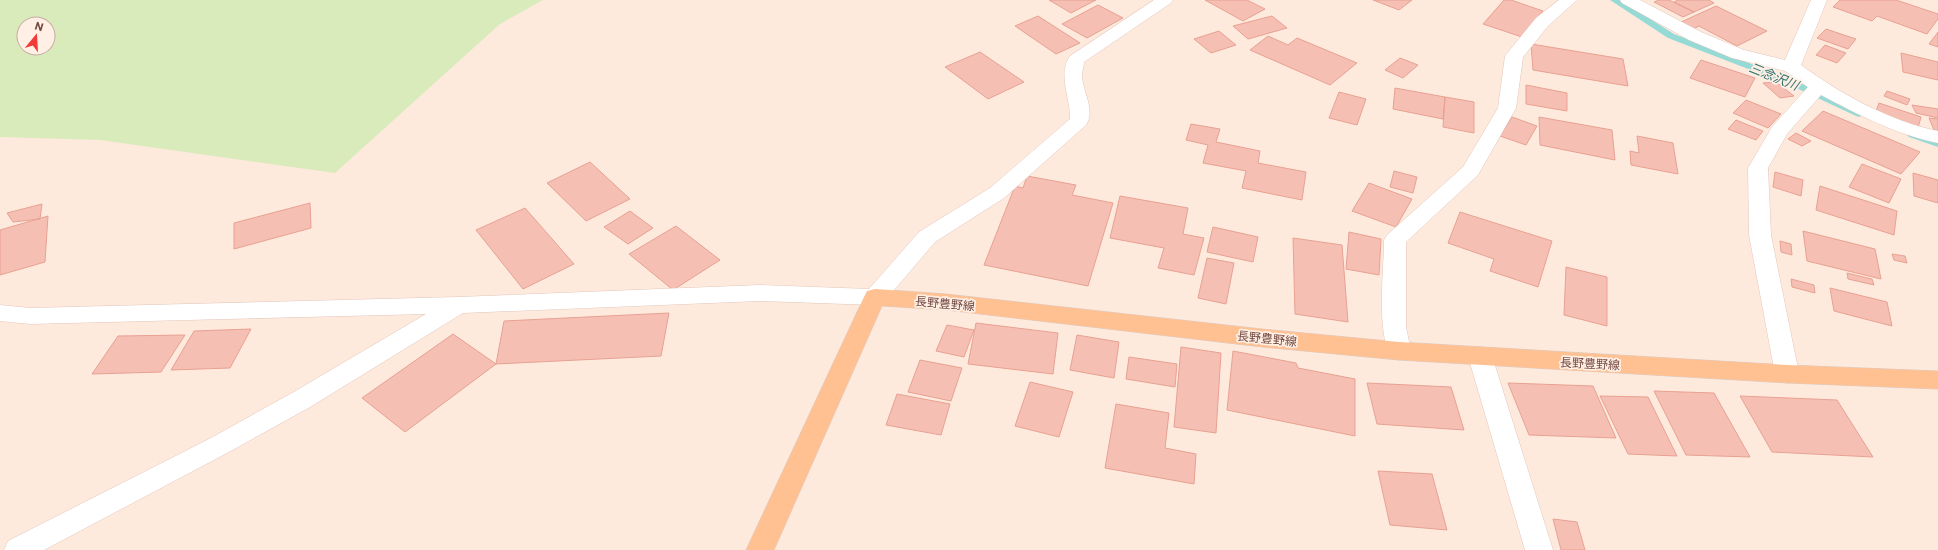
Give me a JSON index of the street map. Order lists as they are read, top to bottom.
{
  "streets": {
    "main road": ["長野豊野線"]
  },
  "water": ["三念沢川"],
  "north": "top"
}
